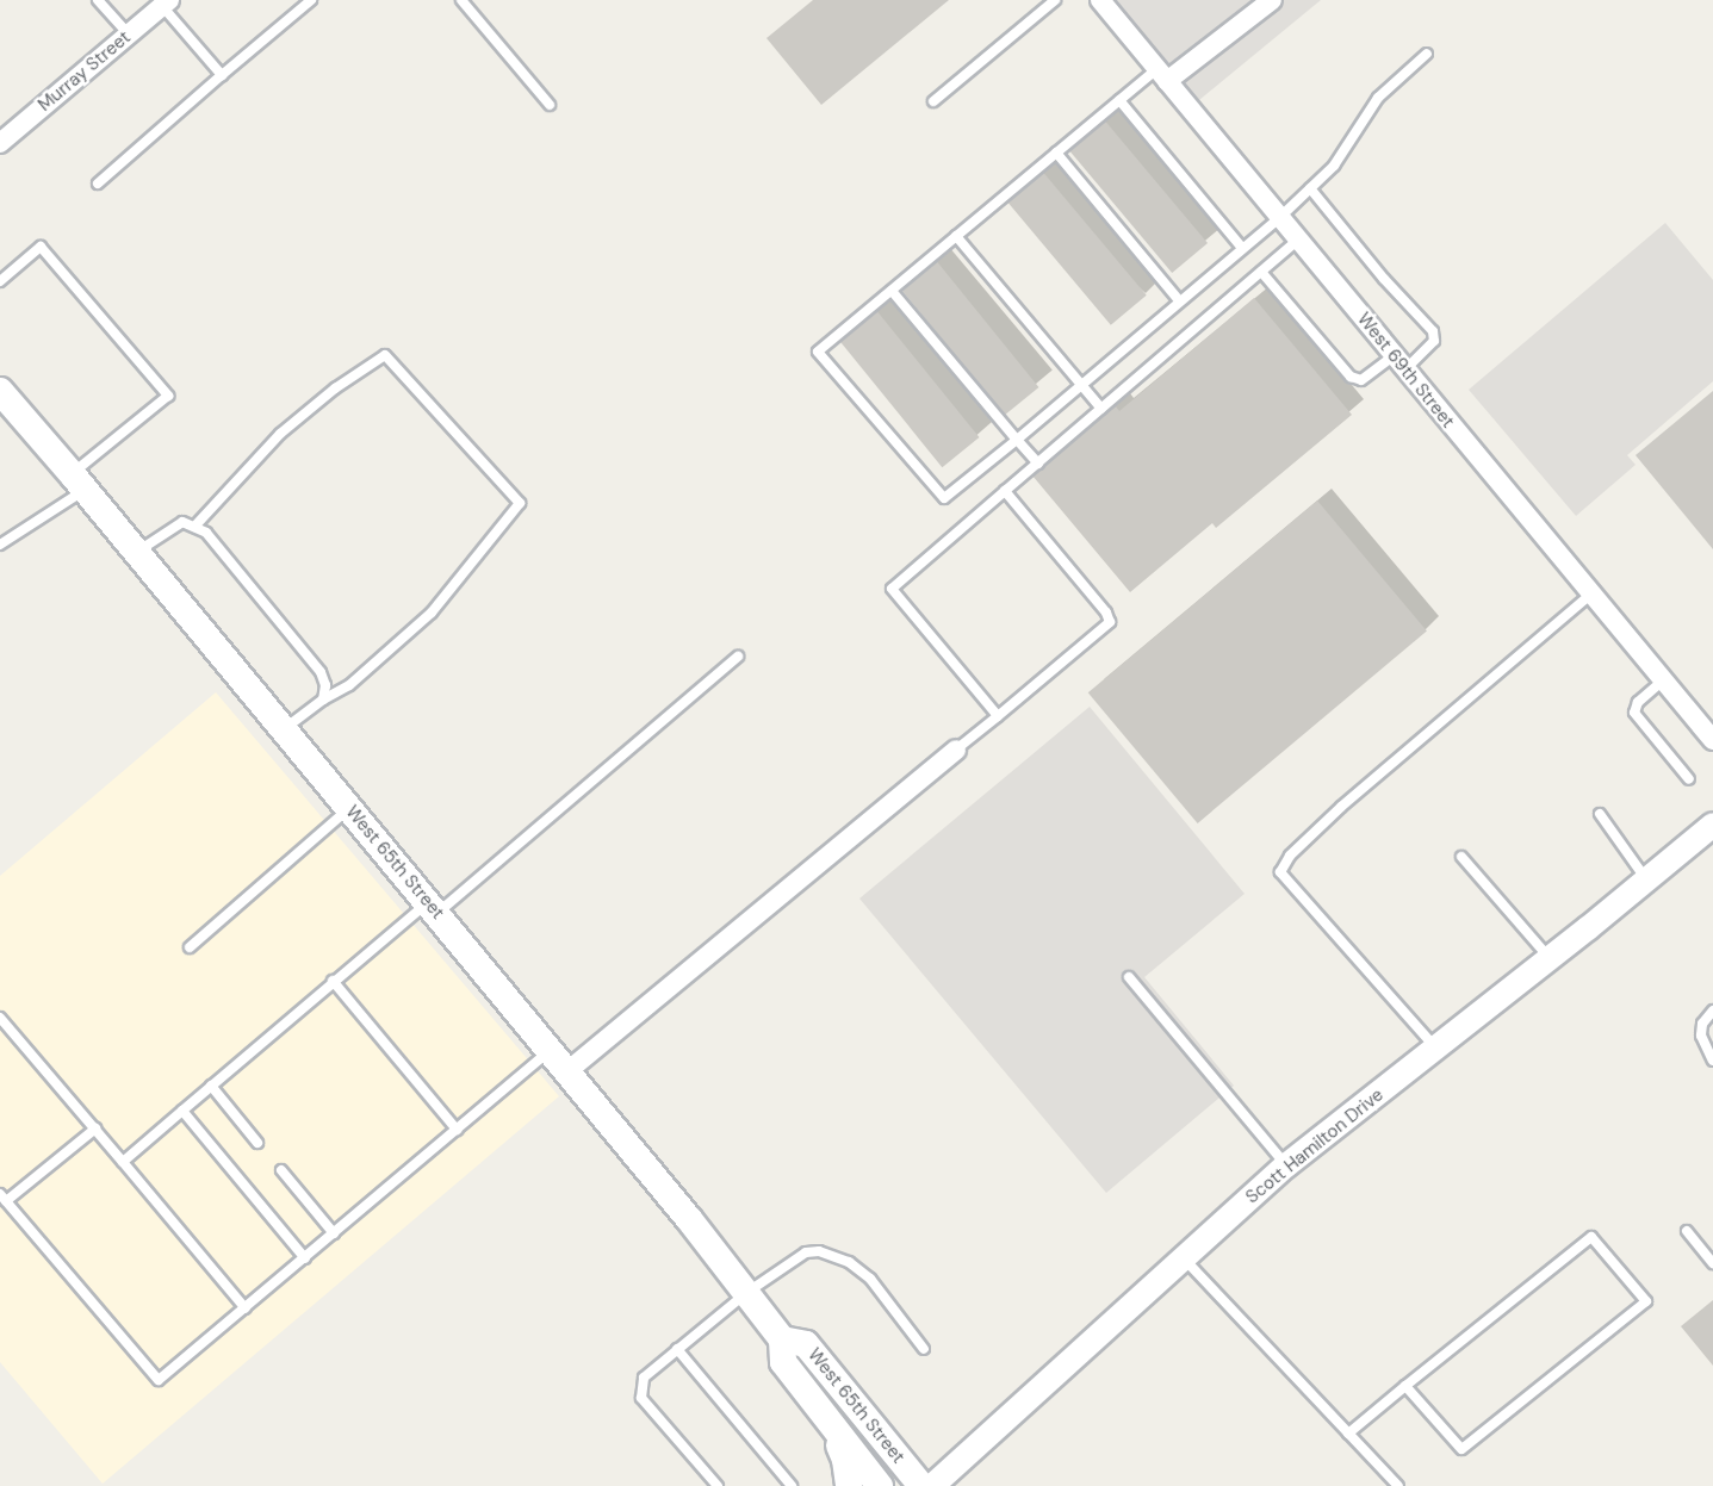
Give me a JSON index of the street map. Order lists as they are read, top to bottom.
{
  "streets": {
    "main road": ["West 65th Street"],
    "street": ["Murray Street", "West 69th Street", "Scott Hamilton Drive"]
  }
}
